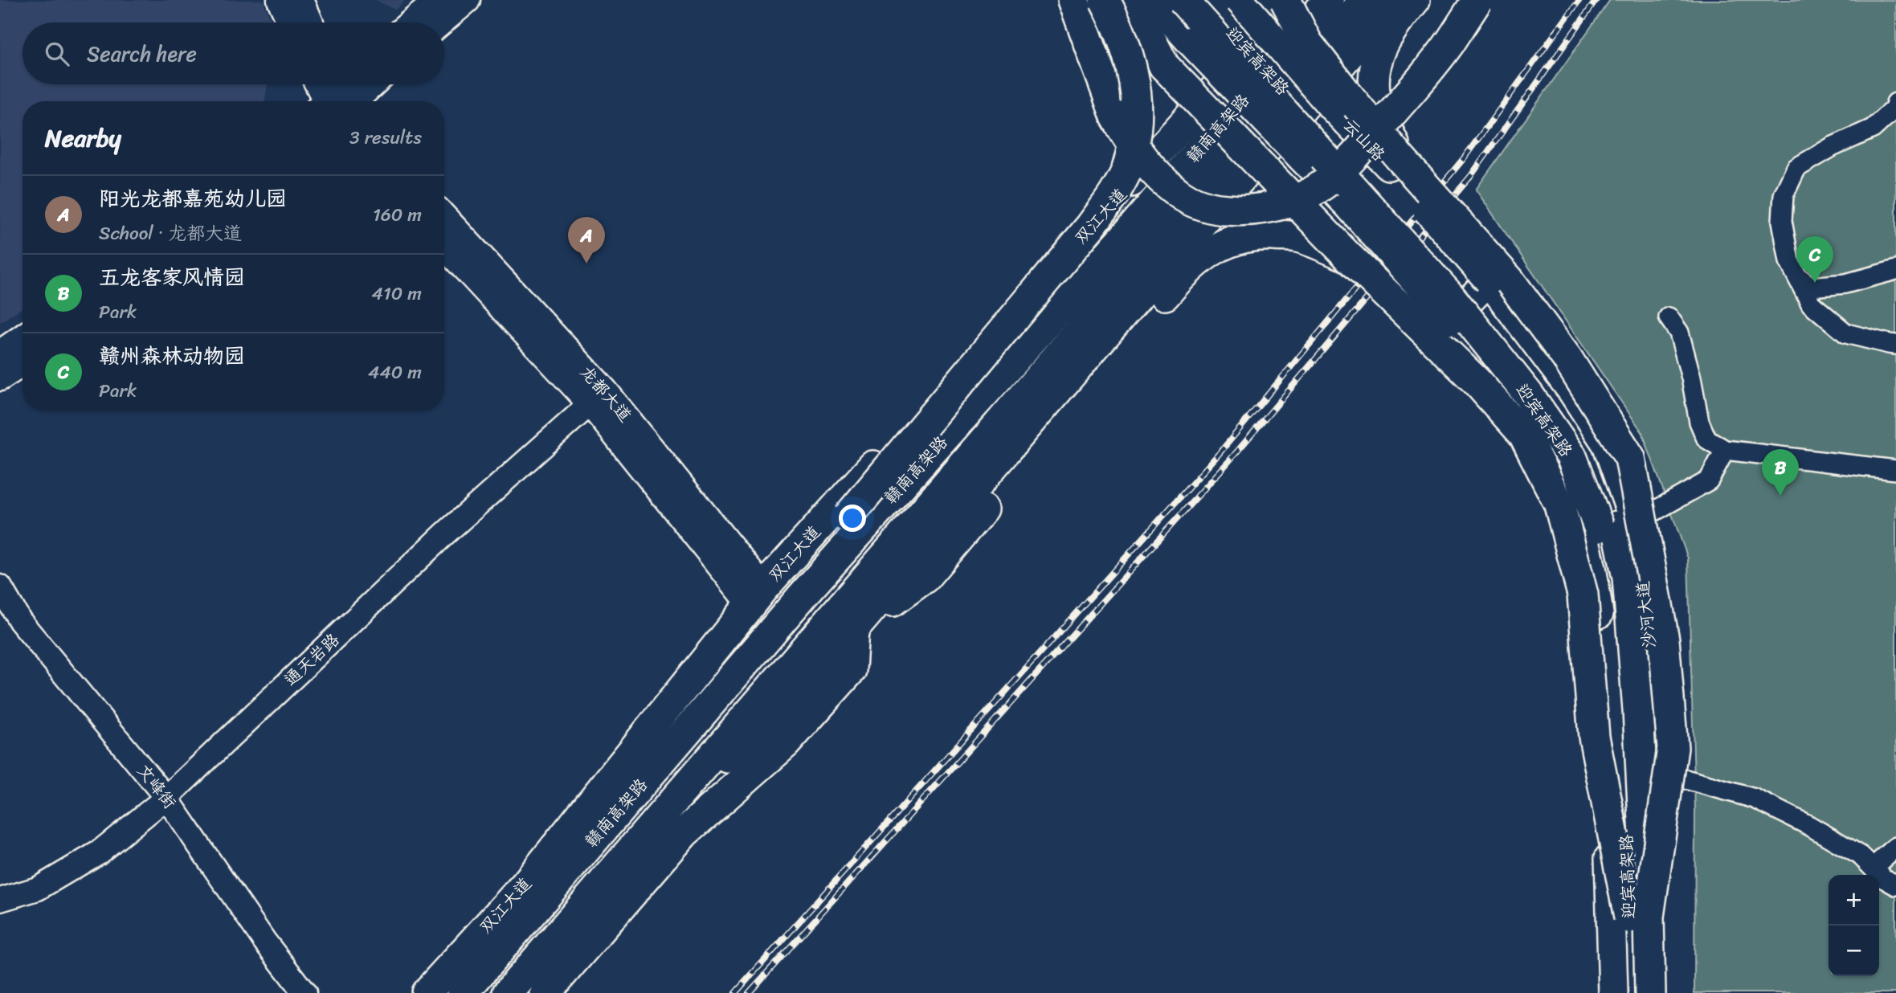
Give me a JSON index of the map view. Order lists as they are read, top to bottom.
{
  "streets": {
    "highway": ["迎宾高架路", "赣南高架路", "双江大道"],
    "main road": ["云山路", "龙都大道", "沙河大道"],
    "street": ["通天岩路", "文峰街"]
  },
  "crossings": [
    ["云山路", "沙河大道"],
    ["双江大道", "龙都大道"],
    ["龙都大道", "通天岩路"],
    ["通天岩路", "文峰街"]
  ],
  "page": {
    "search": "Search here",
    "heading": ["Nearby", "3 results"],
    "list": [
      {
        "mark": "A",
        "name": "阳光龙都嘉苑幼儿园",
        "note": "School · 龙都大道",
        "value": "160 m"
      },
      {
        "mark": "B",
        "name": "五龙客家风情园",
        "note": "Park",
        "value": "410 m"
      },
      {
        "mark": "C",
        "name": "赣州森林动物园",
        "note": "Park",
        "value": "440 m"
      }
    ],
    "pins": ["A", "C", "B"],
    "map_buttons": ["+", "−"]
  }
}
